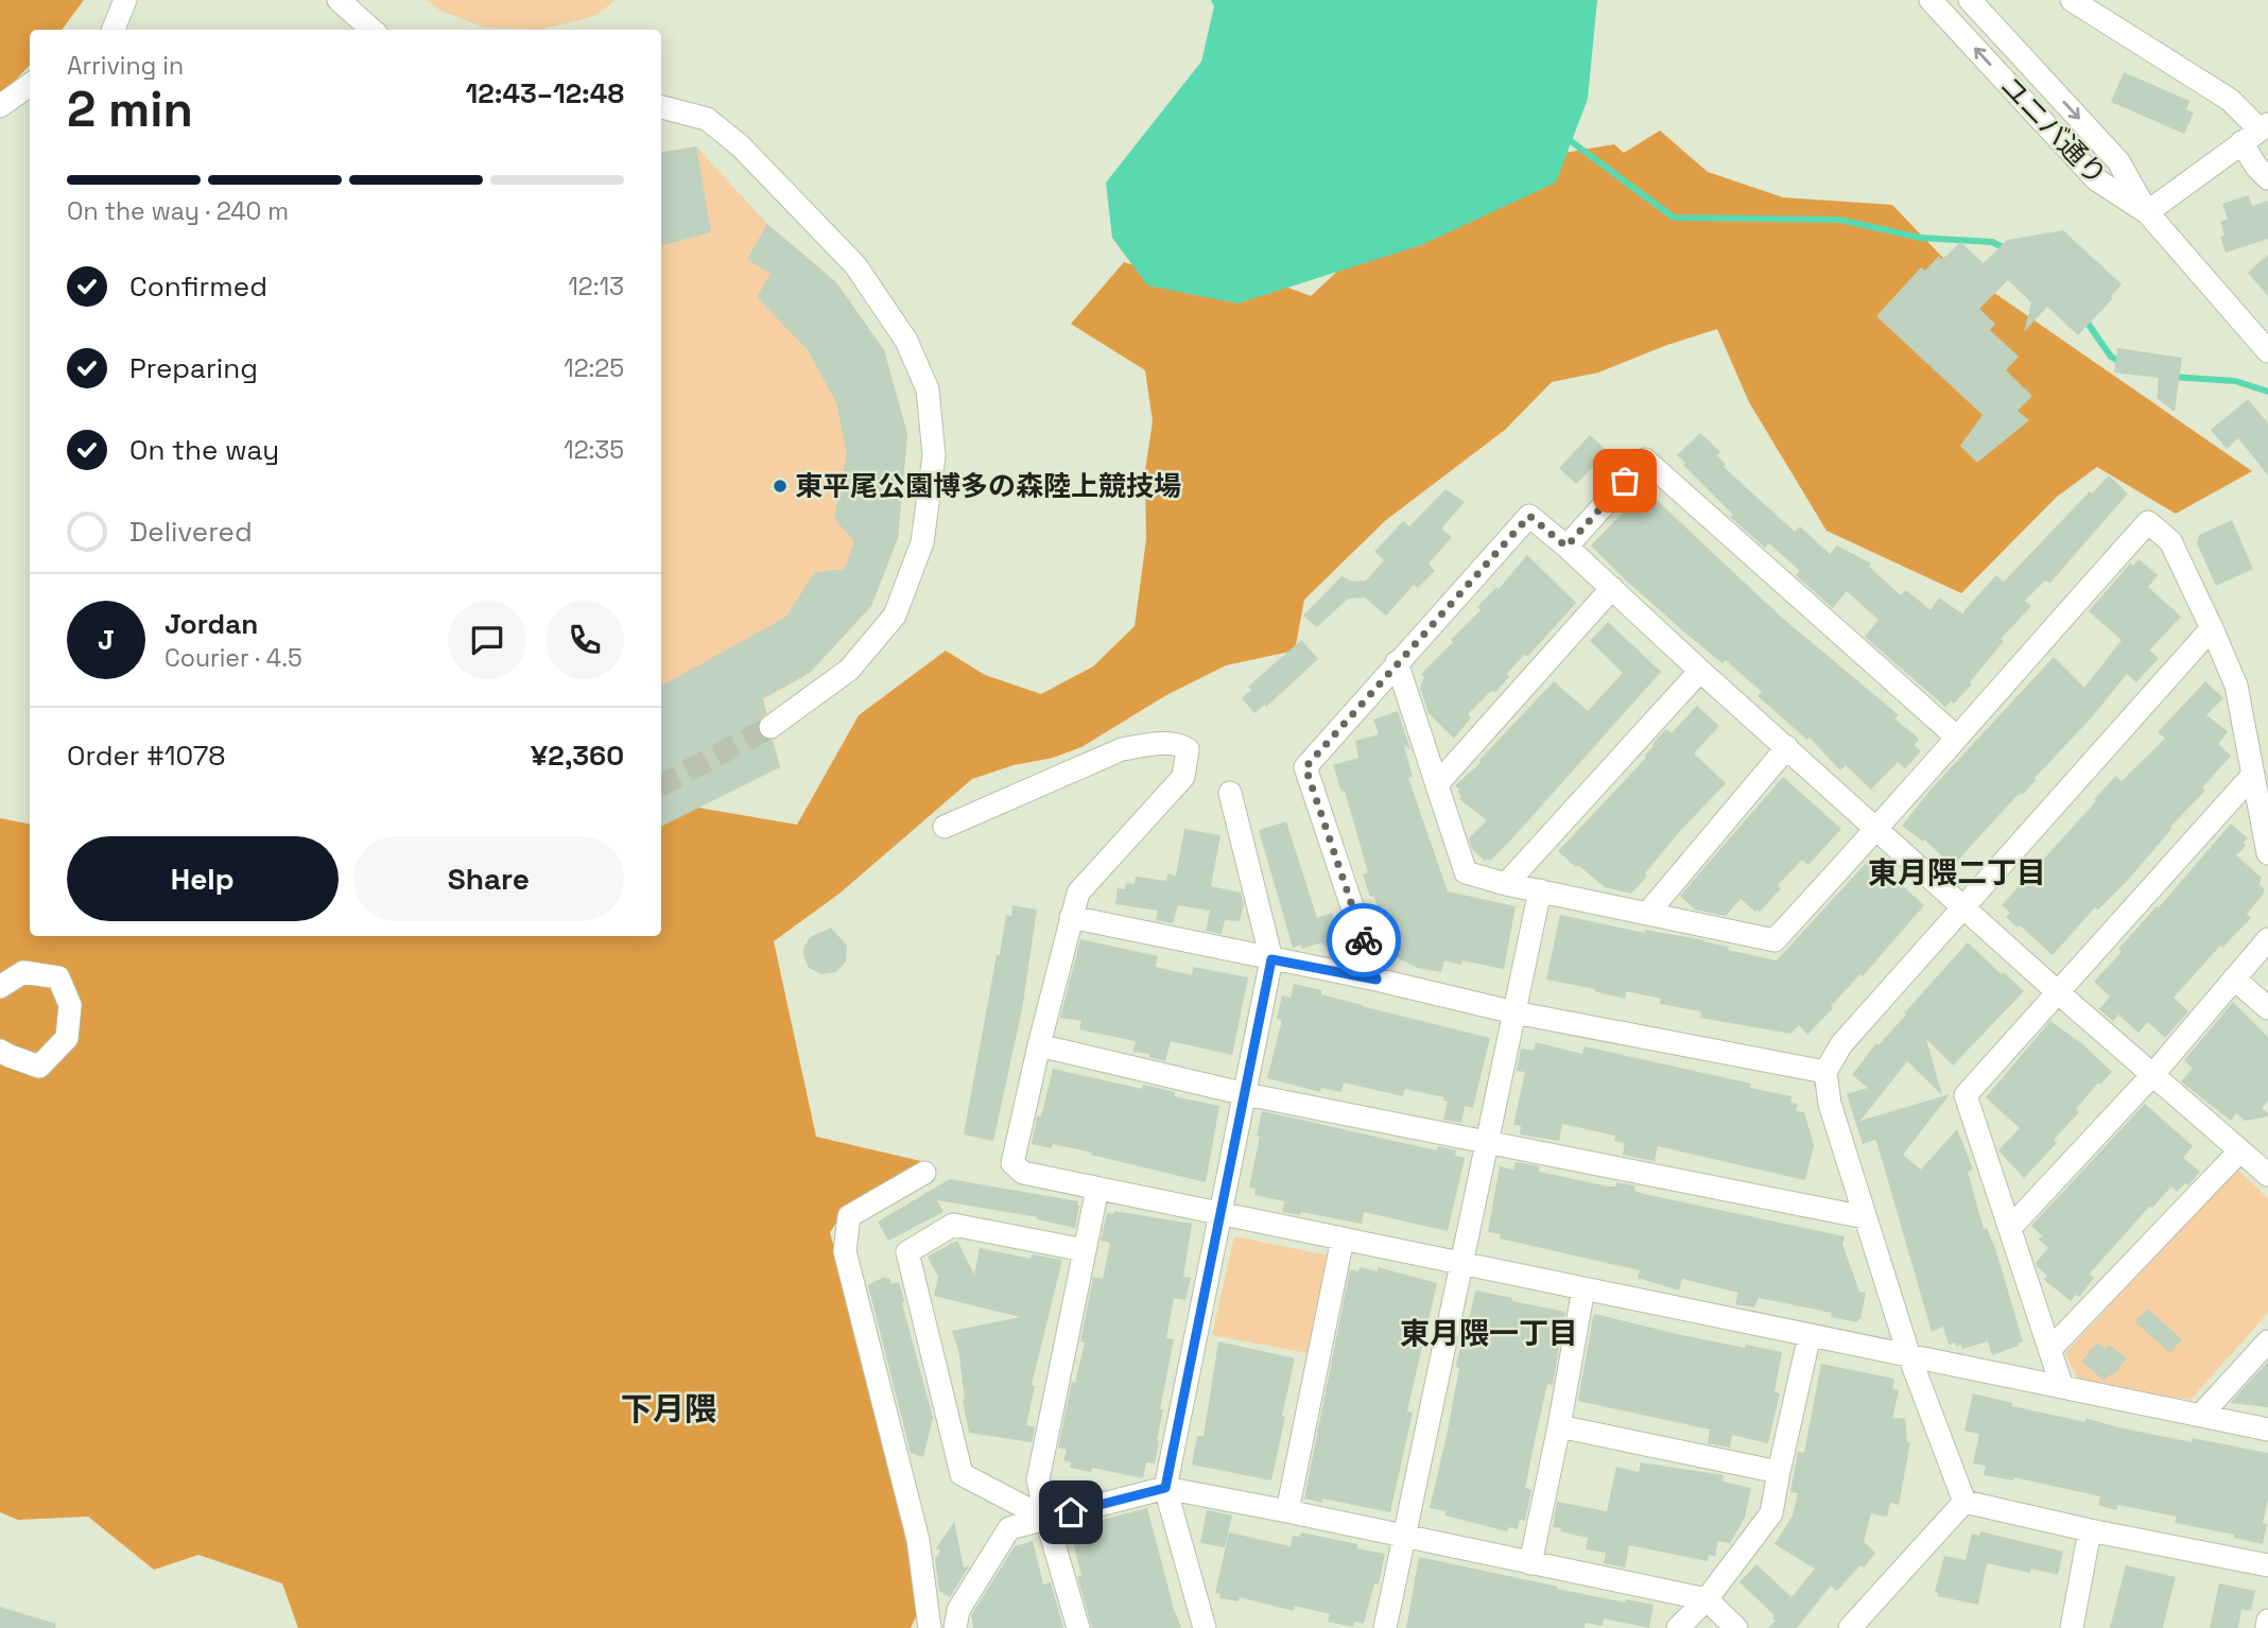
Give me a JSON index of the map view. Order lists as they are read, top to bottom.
{
  "streets": {
    "street": ["ユニバ通り"]
  },
  "districts": ["東月隈二丁目", "東月隈一丁目", "下月隈"],
  "places": ["東平尾公園博多の森陸上競技場"],
  "page": {
    "heading": ["2 min", "Arriving in", "12:43–12:48"],
    "panel": [
      "Jordan",
      "Courier · 4.5",
      "Order #1078",
      "¥2,360"
    ],
    "bar": "On the way · 240 m",
    "list": [
      ["Confirmed", "12:13"],
      ["Preparing", "12:25"],
      ["On the way", "12:35"],
      "Delivered"
    ],
    "round": "J",
    "buttons": ["Help", "Share"]
  }
}
